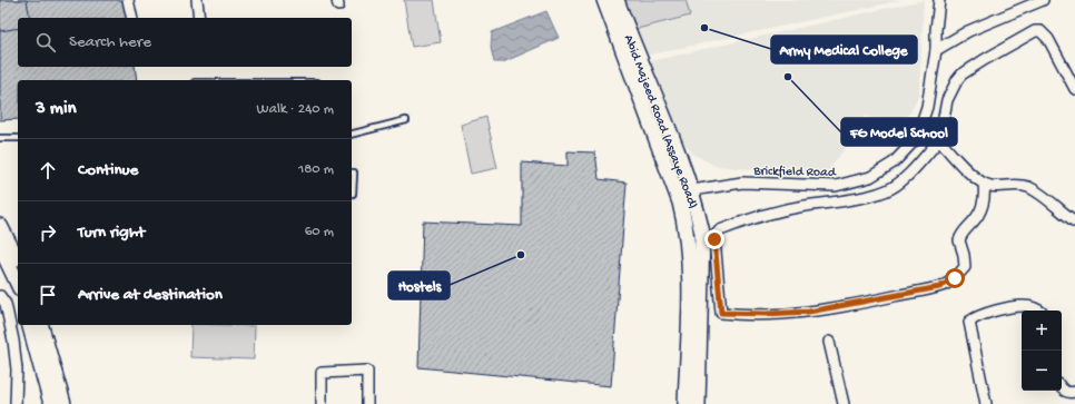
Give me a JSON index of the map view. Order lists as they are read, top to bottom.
{
  "streets": {
    "main road": ["Abid Majeed Road (Assaye Road)"],
    "street": ["Brickfield Road"]
  },
  "crossings": [
    ["Abid Majeed Road (Assaye Road)", "Brickfield Road"]
  ],
  "places": ["Army Medical College", "FG Model School", "Hostels"],
  "page": {
    "search": "Search here",
    "heading": ["3 min", "Walk · 240 m"],
    "list": [
      ["Continue", "180 m"],
      ["Turn right", "60 m"],
      "Arrive at destination"
    ],
    "map_buttons": ["+", "−"]
  }
}
